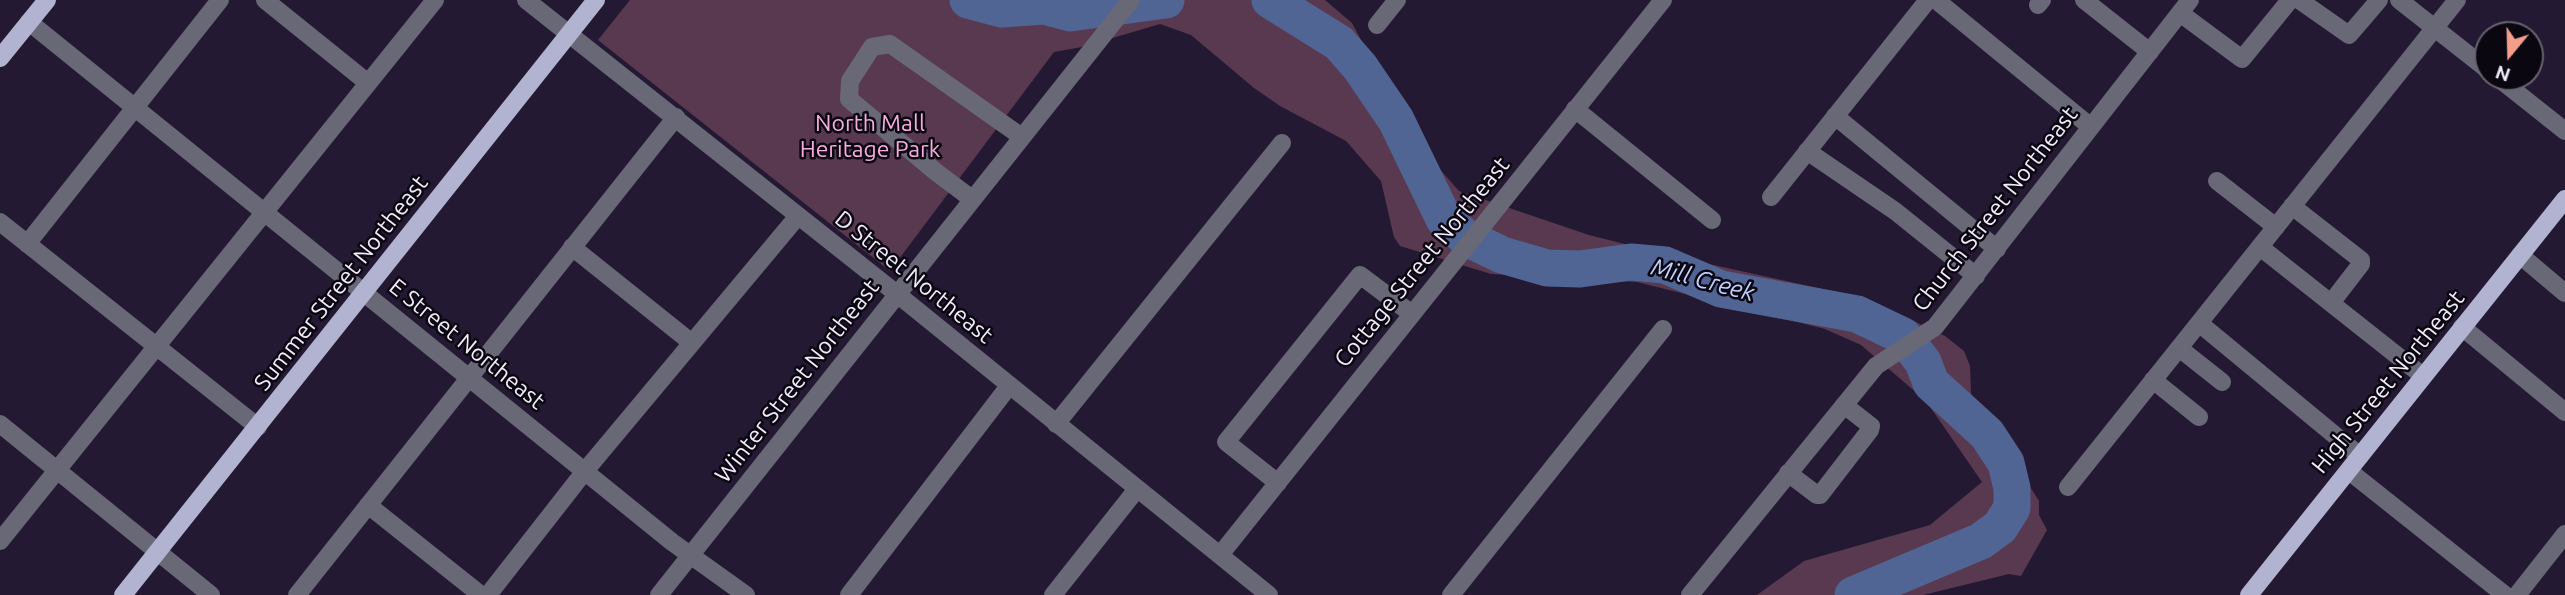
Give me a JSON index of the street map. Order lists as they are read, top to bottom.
{
  "streets": {
    "main road": ["Summer Street Northeast", "High Street Northeast"],
    "street": [
      "Church Street Northeast",
      "Cottage Street Northeast",
      "D Street Northeast",
      "E Street Northeast",
      "Winter Street Northeast"
    ]
  },
  "crossings": [
    ["Cottage Street Northeast", "D Street Northeast"],
    ["D Street Northeast", "Summer Street Northeast"],
    ["D Street Northeast", "Winter Street Northeast"],
    ["Summer Street Northeast", "E Street Northeast"],
    ["E Street Northeast", "Winter Street Northeast"]
  ],
  "water": ["Mill Creek"],
  "parks": ["North Mall Heritage Park"],
  "north": "bottom"
}
